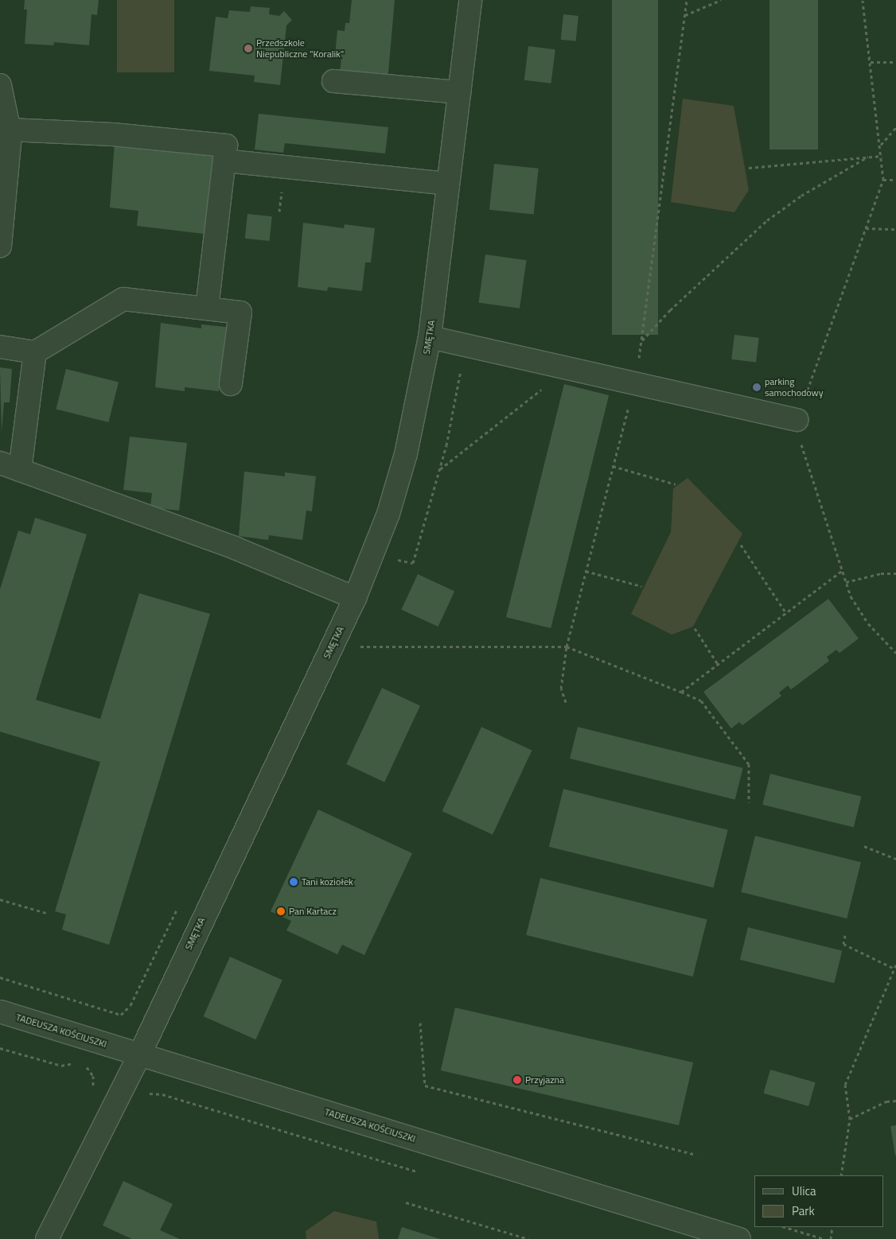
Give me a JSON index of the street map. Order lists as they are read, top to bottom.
{
  "streets": {
    "street": ["SMĘTKA", "TADEUSZA KOŚCIUSZKI"]
  },
  "crossings": [
    ["SMĘTKA", "TADEUSZA KOŚCIUSZKI"]
  ],
  "places": [
    "Przedszkole Niepubliczne \"Koralik\"",
    "parking samochodowy",
    "Tani koziołek",
    "Pan Kartacz",
    "Przyjazna"
  ],
  "legend": ["Ulica", "Park"]
}
